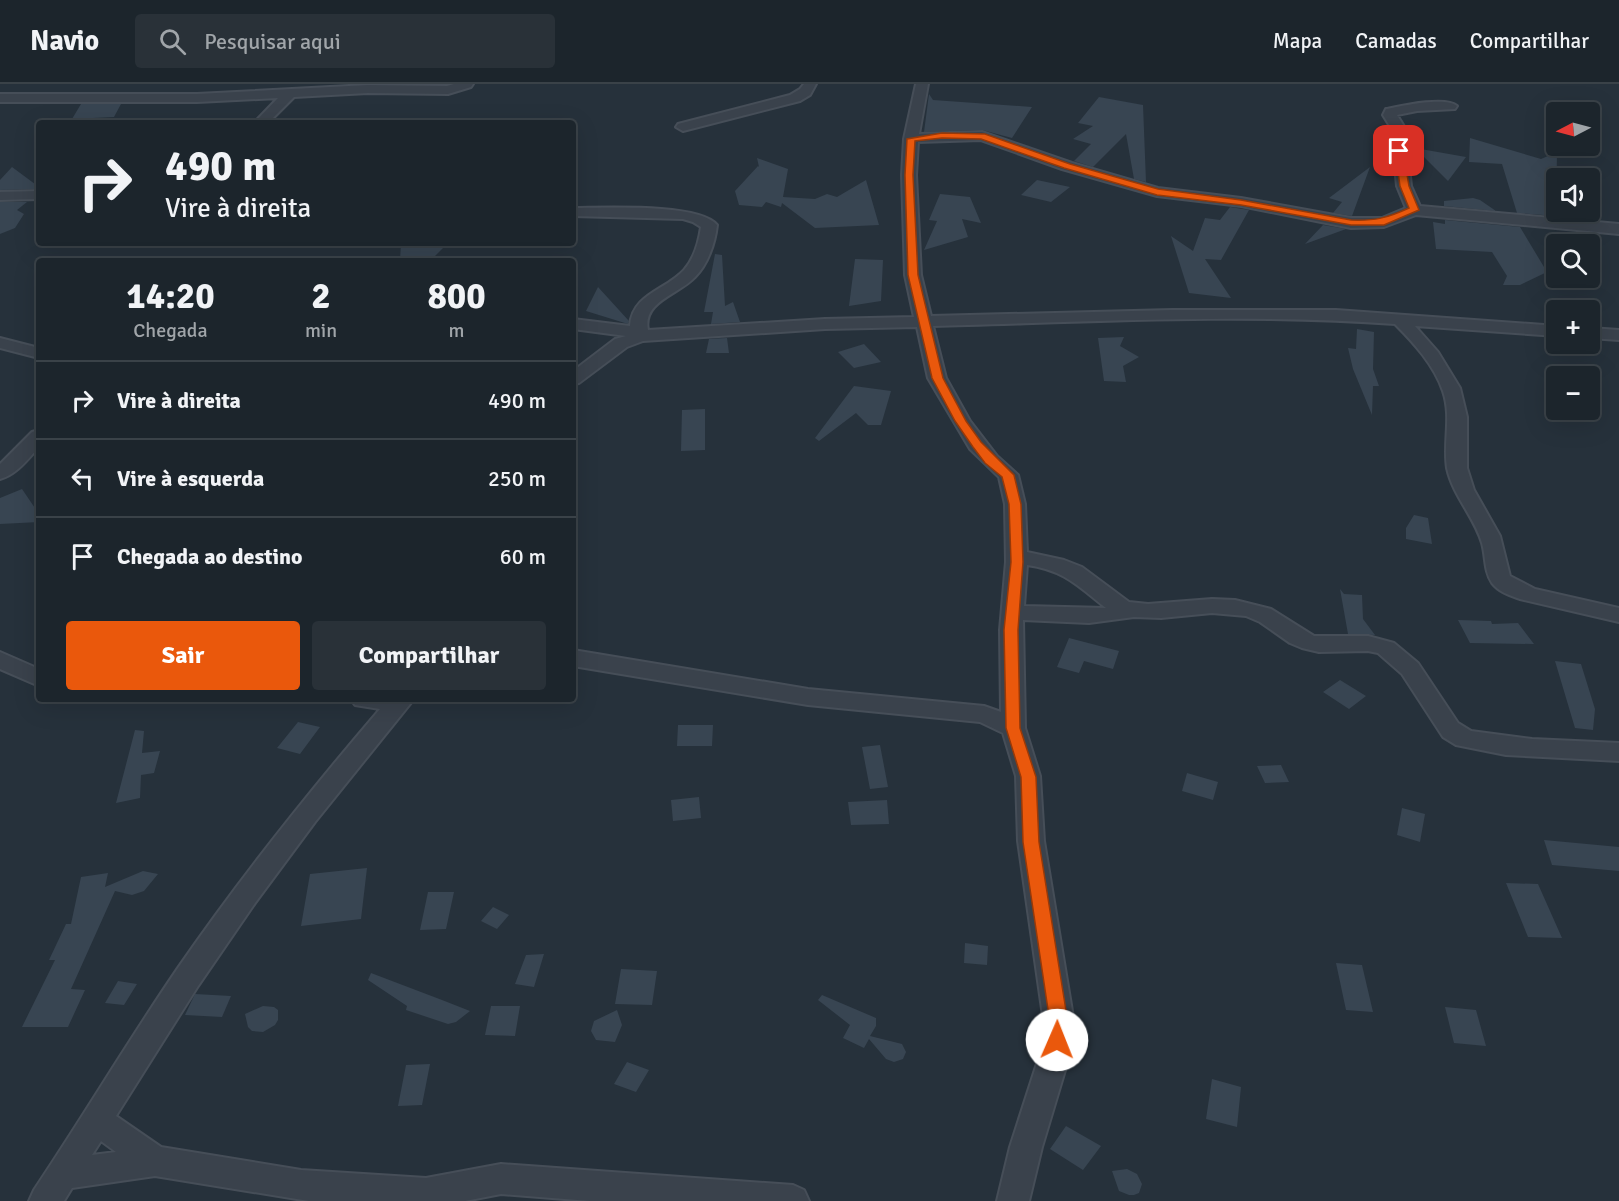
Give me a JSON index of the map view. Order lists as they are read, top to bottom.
{
  "north": "left",
  "page": {
    "header": "Navio",
    "search": "Pesquisar aqui",
    "nav": ["Mapa", "Camadas", "Compartilhar"],
    "map_buttons": ["+", "−"],
    "turn": ["490 m", "Vire à direita"],
    "eta": [
      "14:20",
      "Chegada",
      "2",
      "min",
      "800",
      "m"
    ],
    "list": [
      {
        "name": "Vire à direita",
        "value": "490 m"
      },
      {
        "name": "Vire à esquerda",
        "value": "250 m"
      },
      {
        "name": "Chegada ao destino",
        "value": "60 m"
      }
    ],
    "buttons": ["Sair", "Compartilhar"]
  }
}
